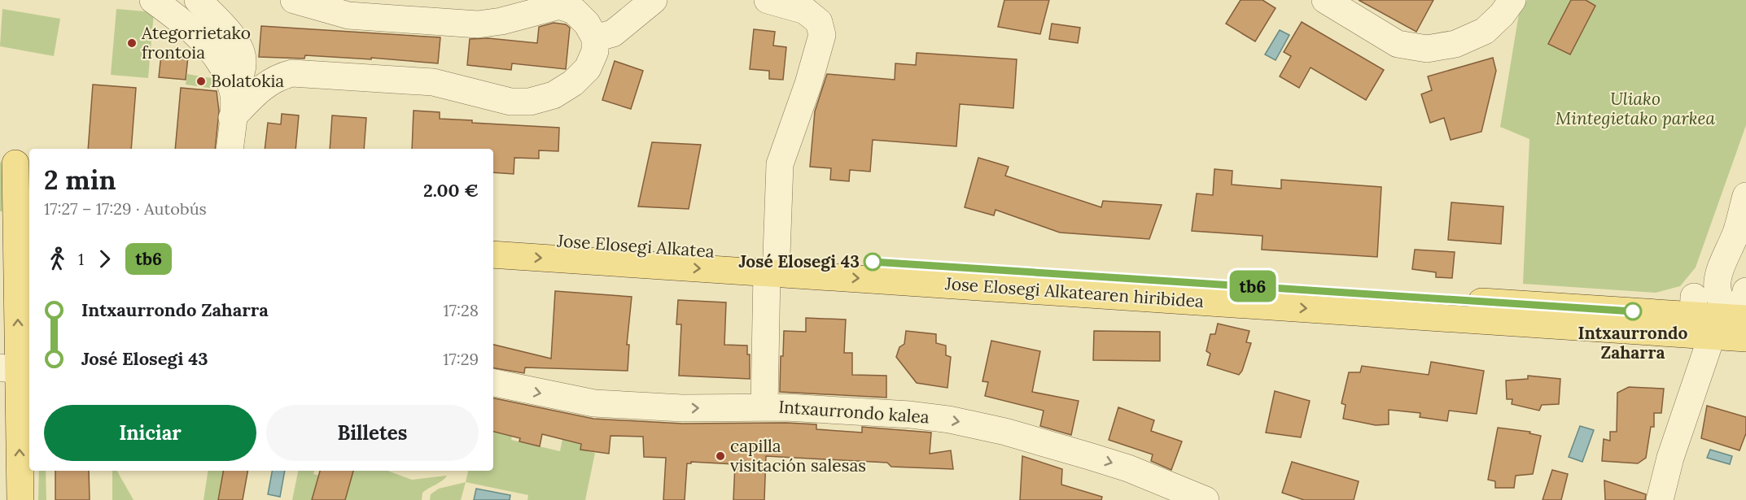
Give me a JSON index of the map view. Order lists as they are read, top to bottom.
{
  "streets": {
    "main road": ["Jose Elosegi Alkatea", "Jose Elosegi Alkatearen hiribidea"],
    "street": ["Intxaurrondo kalea"]
  },
  "crossings": [
    ["Jose Elosegi Alkatea", "Jose Elosegi Alkatearen hiribidea"]
  ],
  "one_way": ["Jose Elosegi Alkatearen hiribidea", "Intxaurrondo kalea"],
  "parks": ["Uliako Mintegietako parkea"],
  "places": [
    "Ategorrietako frontoia",
    "Bolatokia",
    "José Elosegi 43",
    "Intxaurrondo Zaharra",
    "capilla visitación salesas"
  ],
  "lines": ["bus line tb6"],
  "page": {
    "on_map": "tb6",
    "heading": ["2 min", "17:27 – 17:29 · Autobús", "2.00 €"],
    "legs": ["1", "tb6"],
    "list": [
      {
        "name": "Intxaurrondo Zaharra",
        "value": "17:28"
      },
      {
        "name": "José Elosegi 43",
        "value": "17:29"
      }
    ],
    "buttons": ["Iniciar", "Billetes"]
  }
}
